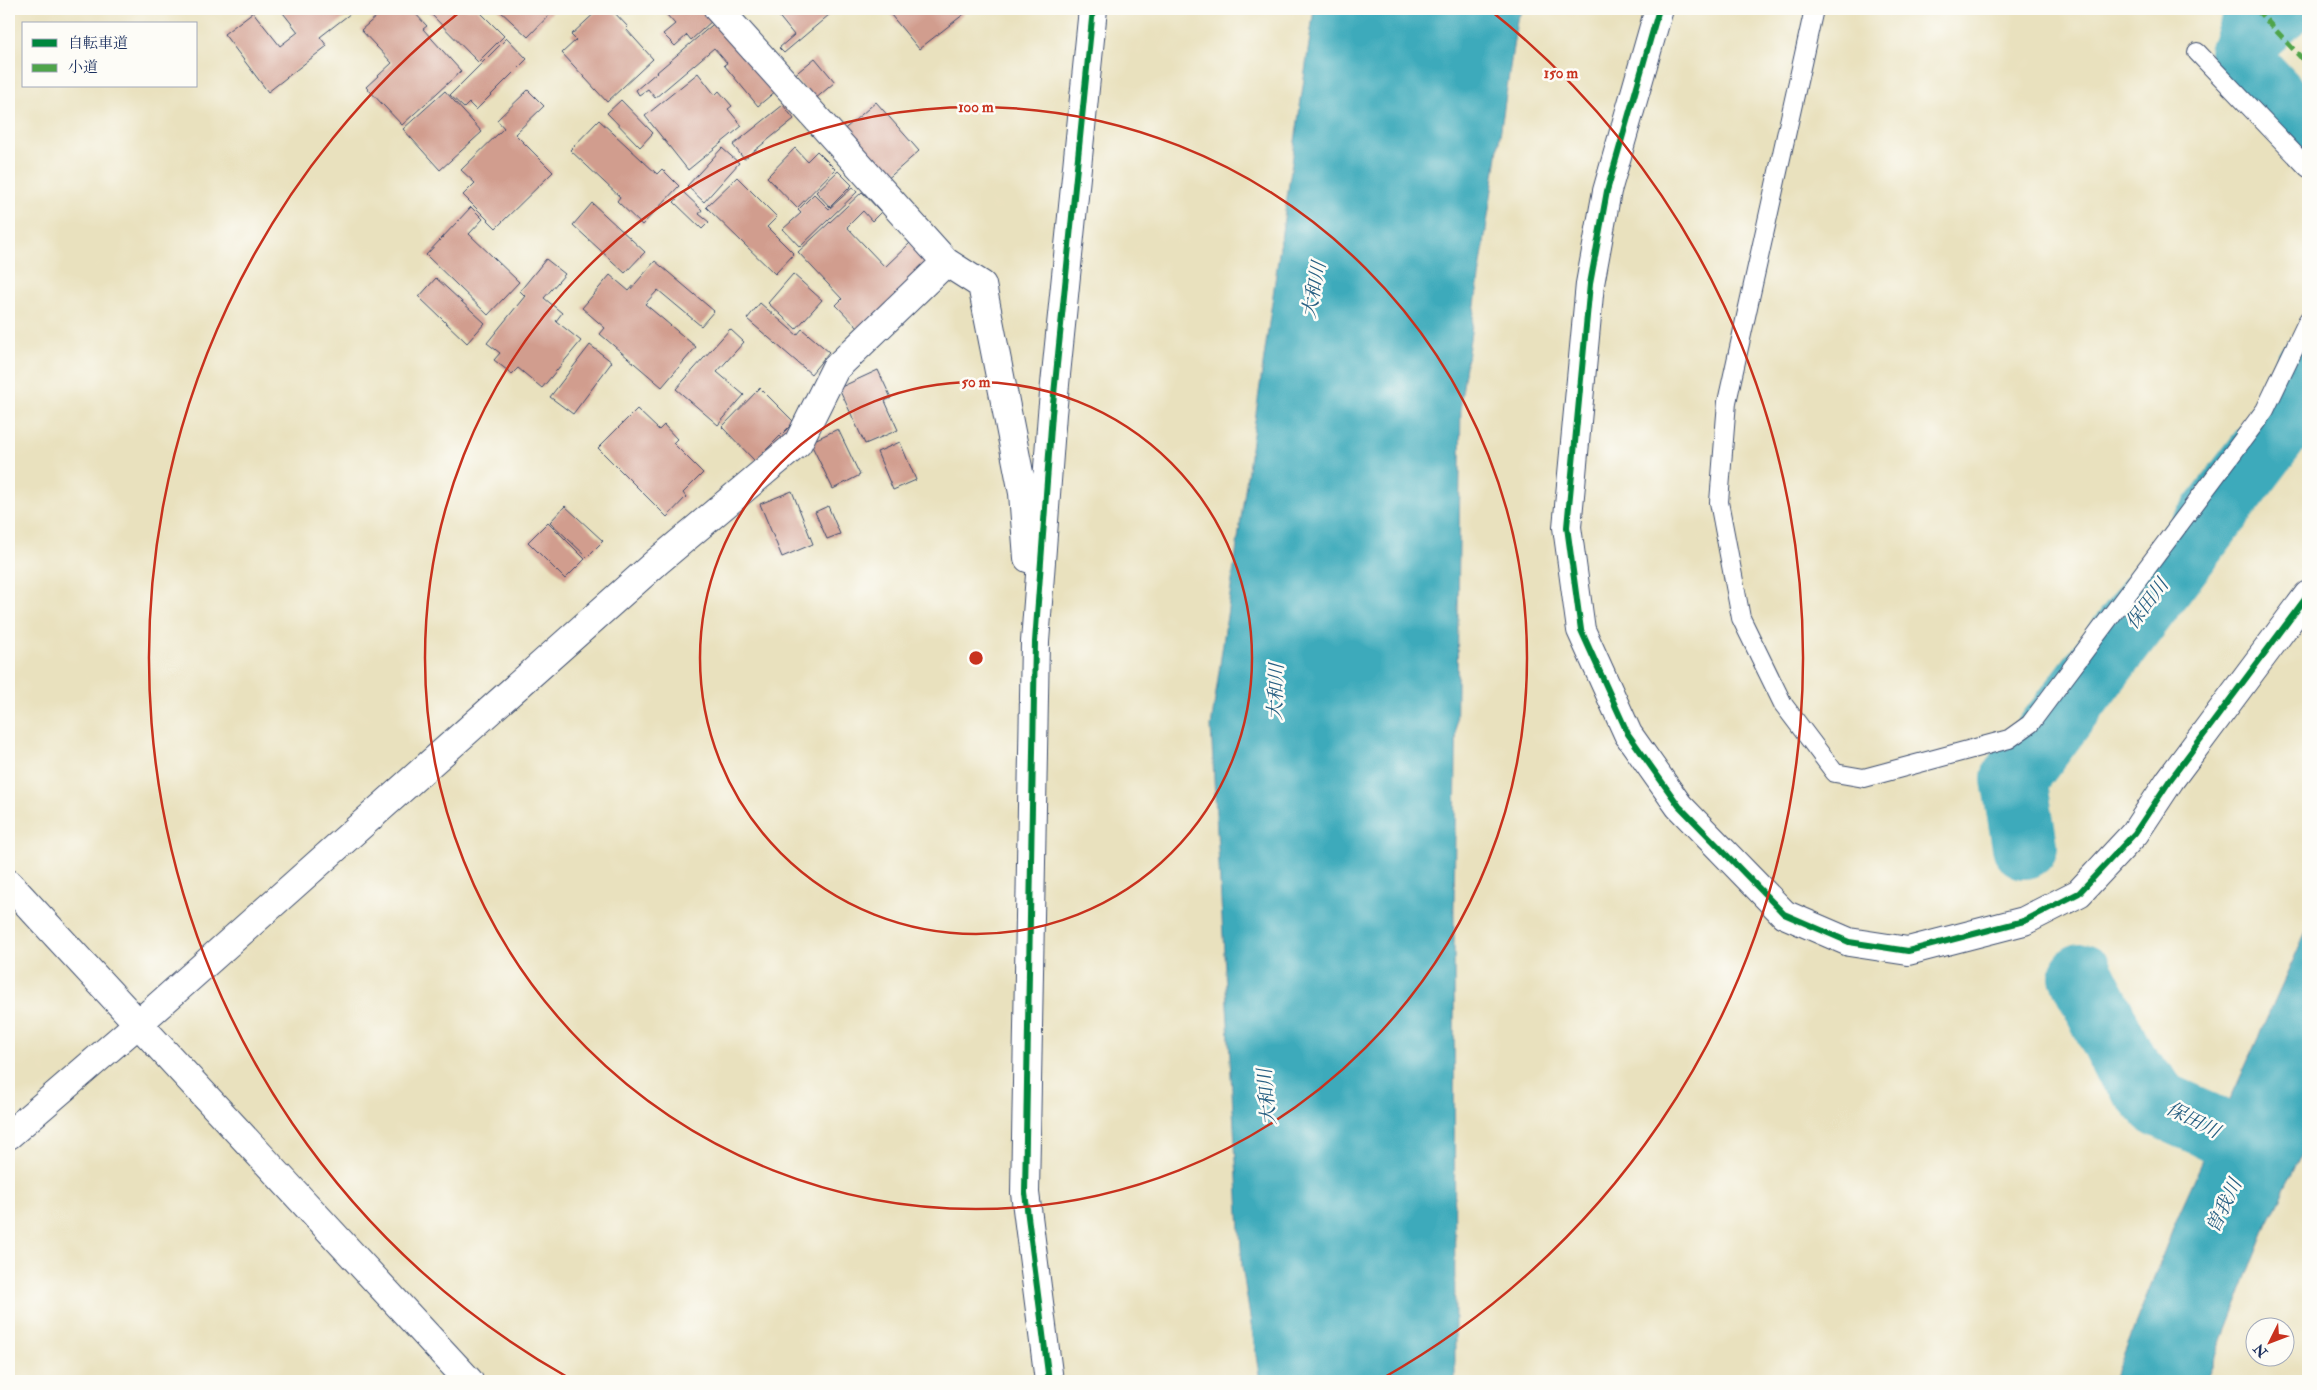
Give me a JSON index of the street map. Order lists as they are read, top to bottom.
{
  "water": ["大和川", "保田川", "曽我川"],
  "legend": ["自転車道", "小道"],
  "north": "bottom left",
  "rings": ["150 m", "100 m", "50 m"]
}
